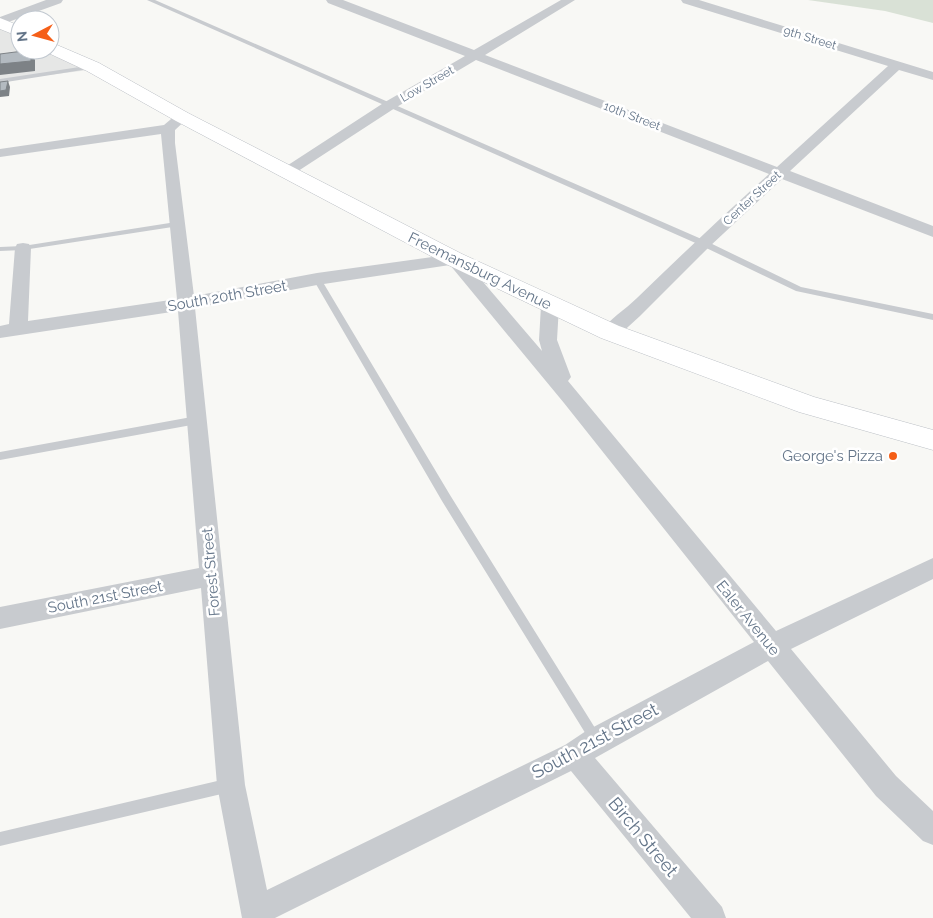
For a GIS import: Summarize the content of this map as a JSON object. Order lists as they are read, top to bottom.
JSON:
{
  "streets": {
    "main road": ["Freemansburg Avenue"],
    "street": [
      "9th Street",
      "Low Street",
      "10th Street",
      "Center Street",
      "South 20th Street",
      "Forest Street",
      "South 21st Street",
      "Ealer Avenue",
      "Birch Street"
    ]
  },
  "crossings": [
    ["9th Street", "Center Street"],
    ["Low Street", "10th Street"],
    ["Low Street", "Freemansburg Avenue"],
    ["10th Street", "Center Street"],
    ["Center Street", "Freemansburg Avenue"],
    ["Freemansburg Avenue", "South 20th Street"],
    ["Freemansburg Avenue", "Forest Street"],
    ["Freemansburg Avenue", "Ealer Avenue"],
    ["South 20th Street", "Forest Street"],
    ["South 20th Street", "Ealer Avenue"],
    ["Forest Street", "South 21st Street"],
    ["South 21st Street", "Ealer Avenue"],
    ["South 21st Street", "Birch Street"]
  ],
  "places": ["George's Pizza"],
  "north": "left"
}
